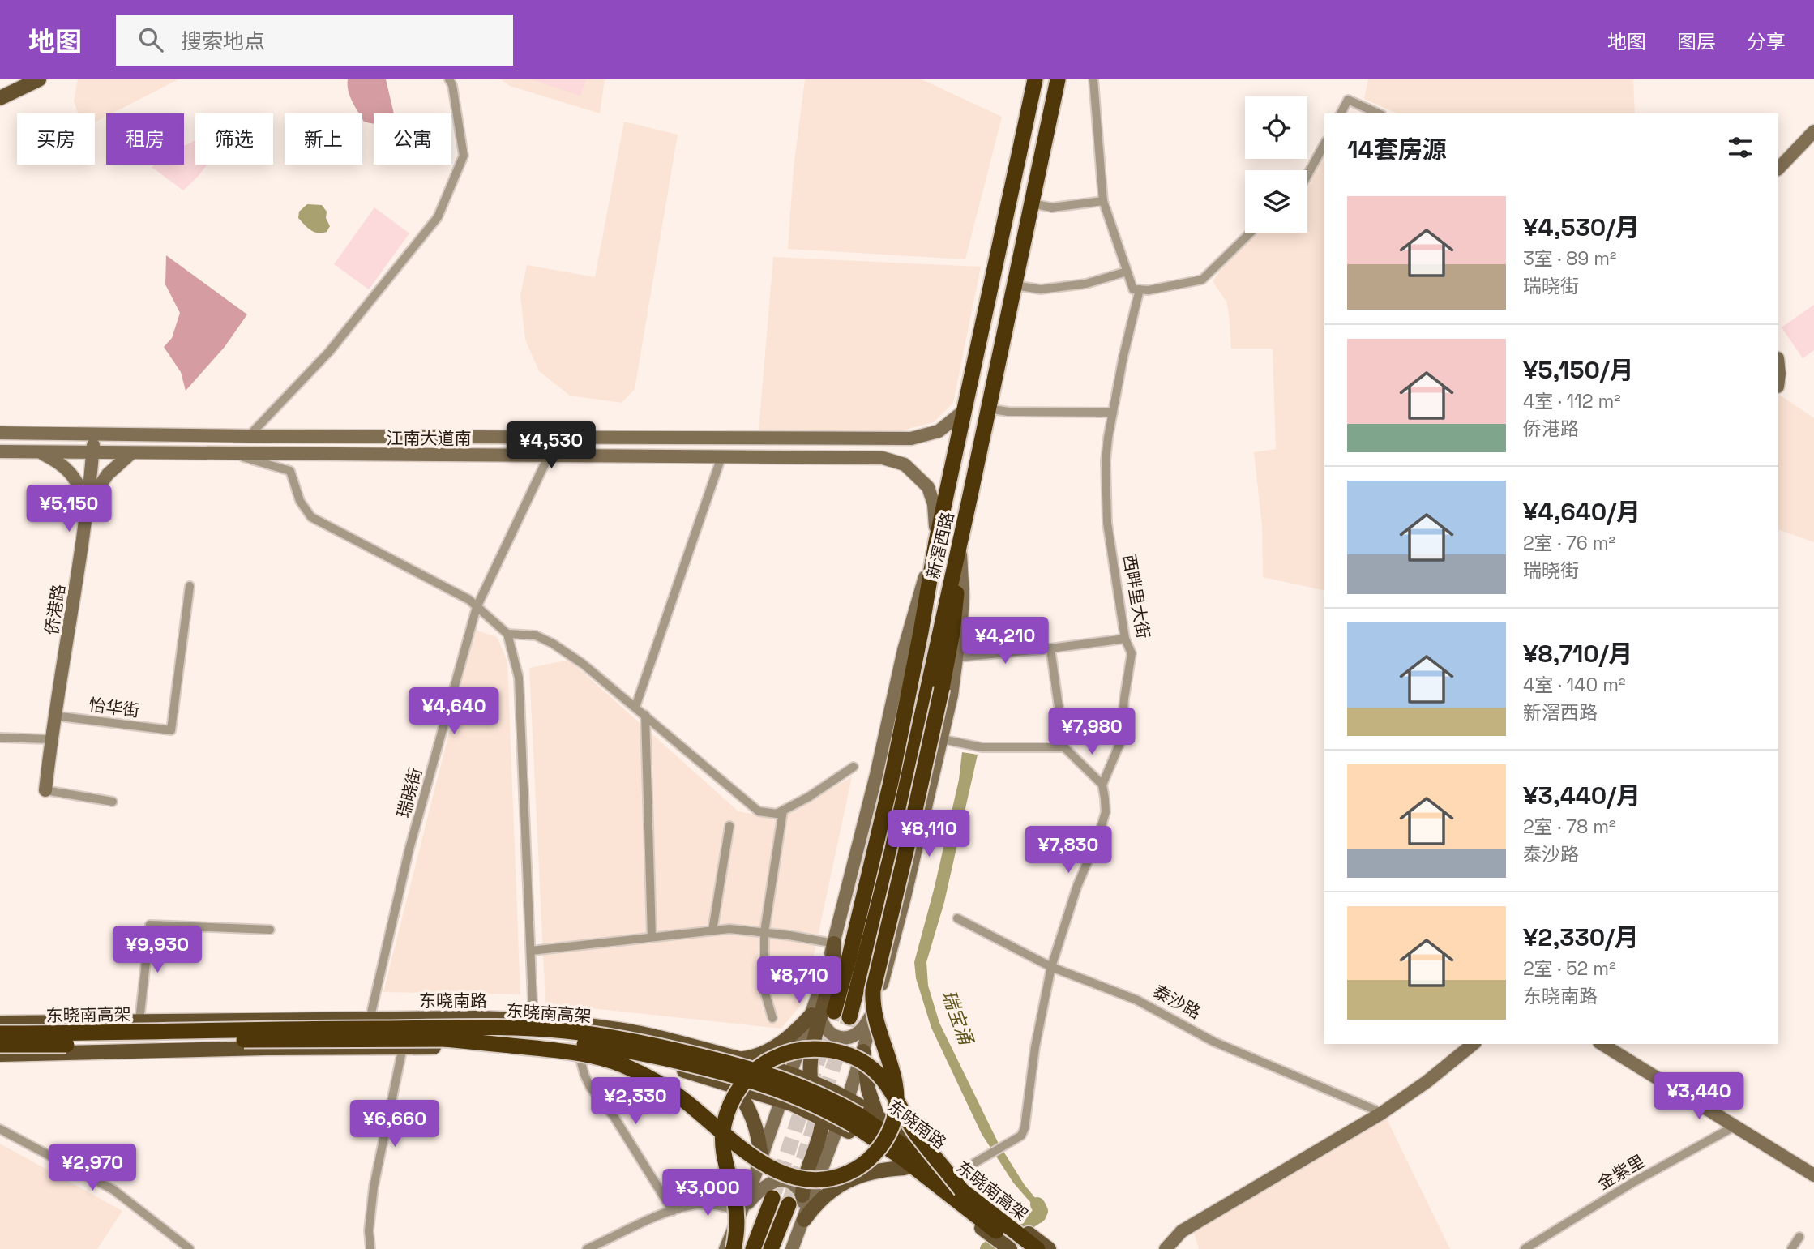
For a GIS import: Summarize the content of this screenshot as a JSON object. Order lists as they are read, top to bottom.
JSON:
{
  "streets": {
    "highway": ["新滘西路", "东晓南高架"],
    "main road": ["江南大道南", "侨港路", "东晓南路"],
    "street": [
      "西畔里大街",
      "怡华街",
      "瑞晓街",
      "泰沙路",
      "金紫里"
    ]
  },
  "crossings": [
    ["江南大道南", "新滘西路"],
    ["江南大道南", "侨港路"],
    ["江南大道南", "瑞晓街"],
    ["西畔里大街", "泰沙路"],
    ["西畔里大街", "东晓南高架"],
    ["侨港路", "怡华街"],
    ["瑞晓街", "东晓南路"],
    ["东晓南路", "东晓南高架"]
  ],
  "water": ["瑞宝涌"],
  "page": {
    "header": "地图",
    "search": "搜索地点",
    "nav": ["地图", "图层", "分享"],
    "chip": [
      "买房",
      "租房",
      "筛选",
      "新上",
      "公寓"
    ],
    "heading": "14套房源",
    "list": [
      {
        "name": "¥4,530/月",
        "note": "3室 · 89 m² · 瑞晓街"
      },
      {
        "name": "¥5,150/月",
        "note": "4室 · 112 m² · 侨港路"
      },
      {
        "name": "¥4,640/月",
        "note": "2室 · 76 m² · 瑞晓街"
      },
      {
        "name": "¥8,710/月",
        "note": "4室 · 140 m² · 新滘西路"
      },
      {
        "name": "¥3,440/月",
        "note": "2室 · 78 m² · 泰沙路"
      },
      {
        "name": "¥2,330/月",
        "note": "2室 · 52 m² · 东晓南路"
      }
    ],
    "price": [
      "¥4,530",
      "¥5,150",
      "¥4,210",
      "¥4,640",
      "¥7,980",
      "¥8,110",
      "¥7,830",
      "¥9,930",
      "¥8,710",
      "¥3,440",
      "¥2,330",
      "¥6,660",
      "¥2,970",
      "¥3,000"
    ]
  }
}
